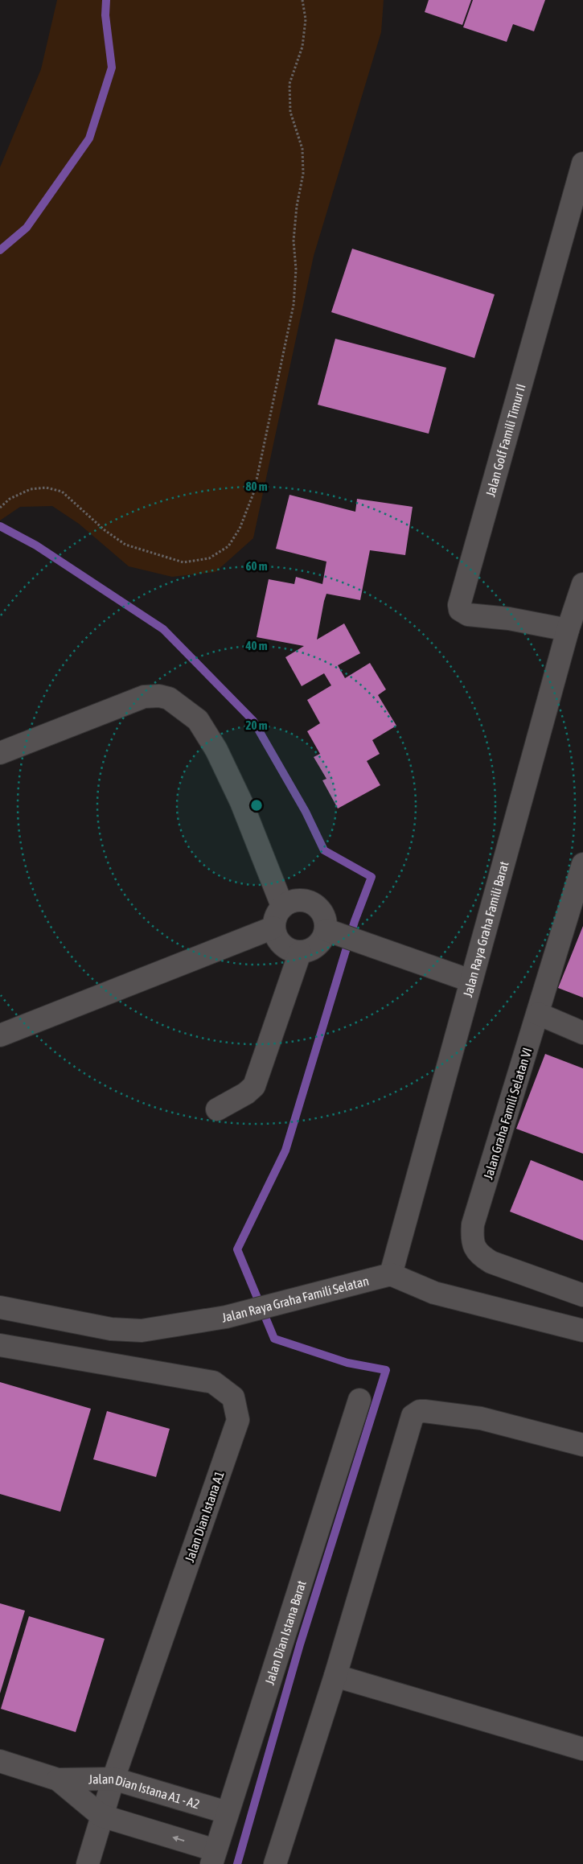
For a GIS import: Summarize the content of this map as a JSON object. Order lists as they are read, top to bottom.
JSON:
{
  "streets": {
    "street": [
      "Jalan Golf Famili Timur II",
      "Jalan Raya Graha Famili Barat",
      "Jalan Graha Famili Selatan VI",
      "Jalan Raya Graha Famili Selatan",
      "Jalan Dian Istana A1",
      "Jalan Dian Istana Barat",
      "Jalan Dian Istana A1 - A2"
    ]
  },
  "crossings": [
    ["Jalan Golf Famili Timur II", "Jalan Raya Graha Famili Barat"],
    ["Jalan Raya Graha Famili Barat", "Jalan Raya Graha Famili Selatan"],
    ["Jalan Dian Istana A1", "Jalan Dian Istana A1 - A2"],
    ["Jalan Dian Istana Barat", "Jalan Dian Istana A1 - A2"]
  ],
  "rings": [
    "80 m",
    "60 m",
    "40 m",
    "20 m"
  ]
}
